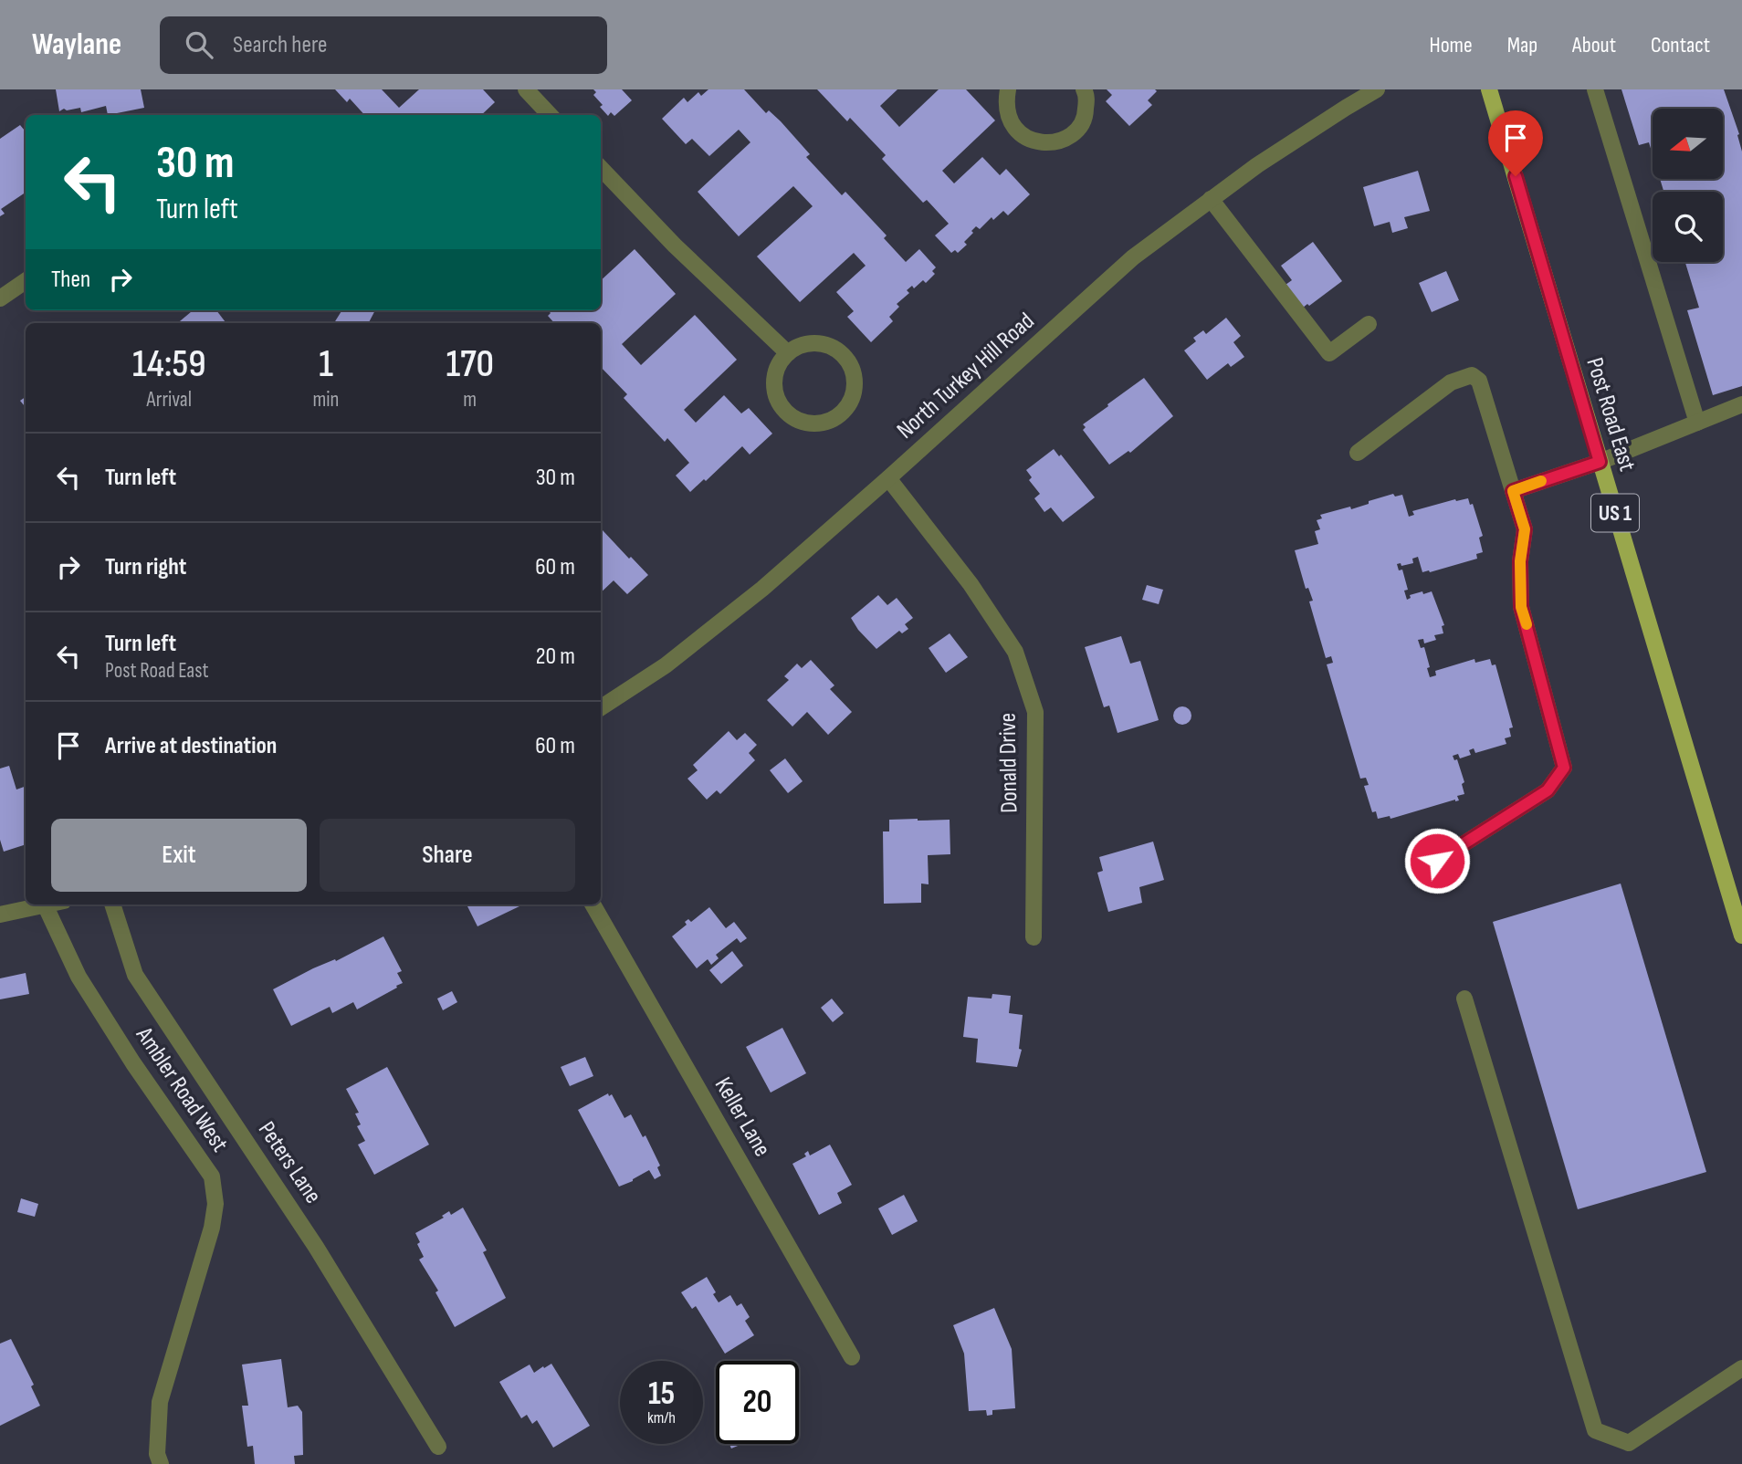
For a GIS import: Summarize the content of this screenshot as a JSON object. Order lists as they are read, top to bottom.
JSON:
{
  "streets": {
    "main road": ["Post Road East", "US 1"],
    "street": [
      "North Turkey Hill Road",
      "Donald Drive",
      "Ambler Road West",
      "Keller Lane",
      "Peters Lane"
    ]
  },
  "crossings": [
    ["North Turkey Hill Road", "Donald Drive"]
  ],
  "north": "left",
  "page": {
    "header": "Waylane",
    "search": "Search here",
    "nav": [
      "Home",
      "Map",
      "About",
      "Contact"
    ],
    "turn": ["30 m", "Turn left"],
    "then": "Then",
    "eta": [
      "14:59",
      "Arrival",
      "1",
      "min",
      "170",
      "m"
    ],
    "list": [
      {
        "name": "Turn left",
        "value": "30 m"
      },
      {
        "name": "Turn right",
        "value": "60 m"
      },
      {
        "name": "Turn left",
        "note": "Post Road East",
        "value": "20 m"
      },
      {
        "name": "Arrive at destination",
        "value": "60 m"
      }
    ],
    "buttons": ["Exit", "Share"],
    "speed": "15 km/h",
    "limit": "20"
  }
}
